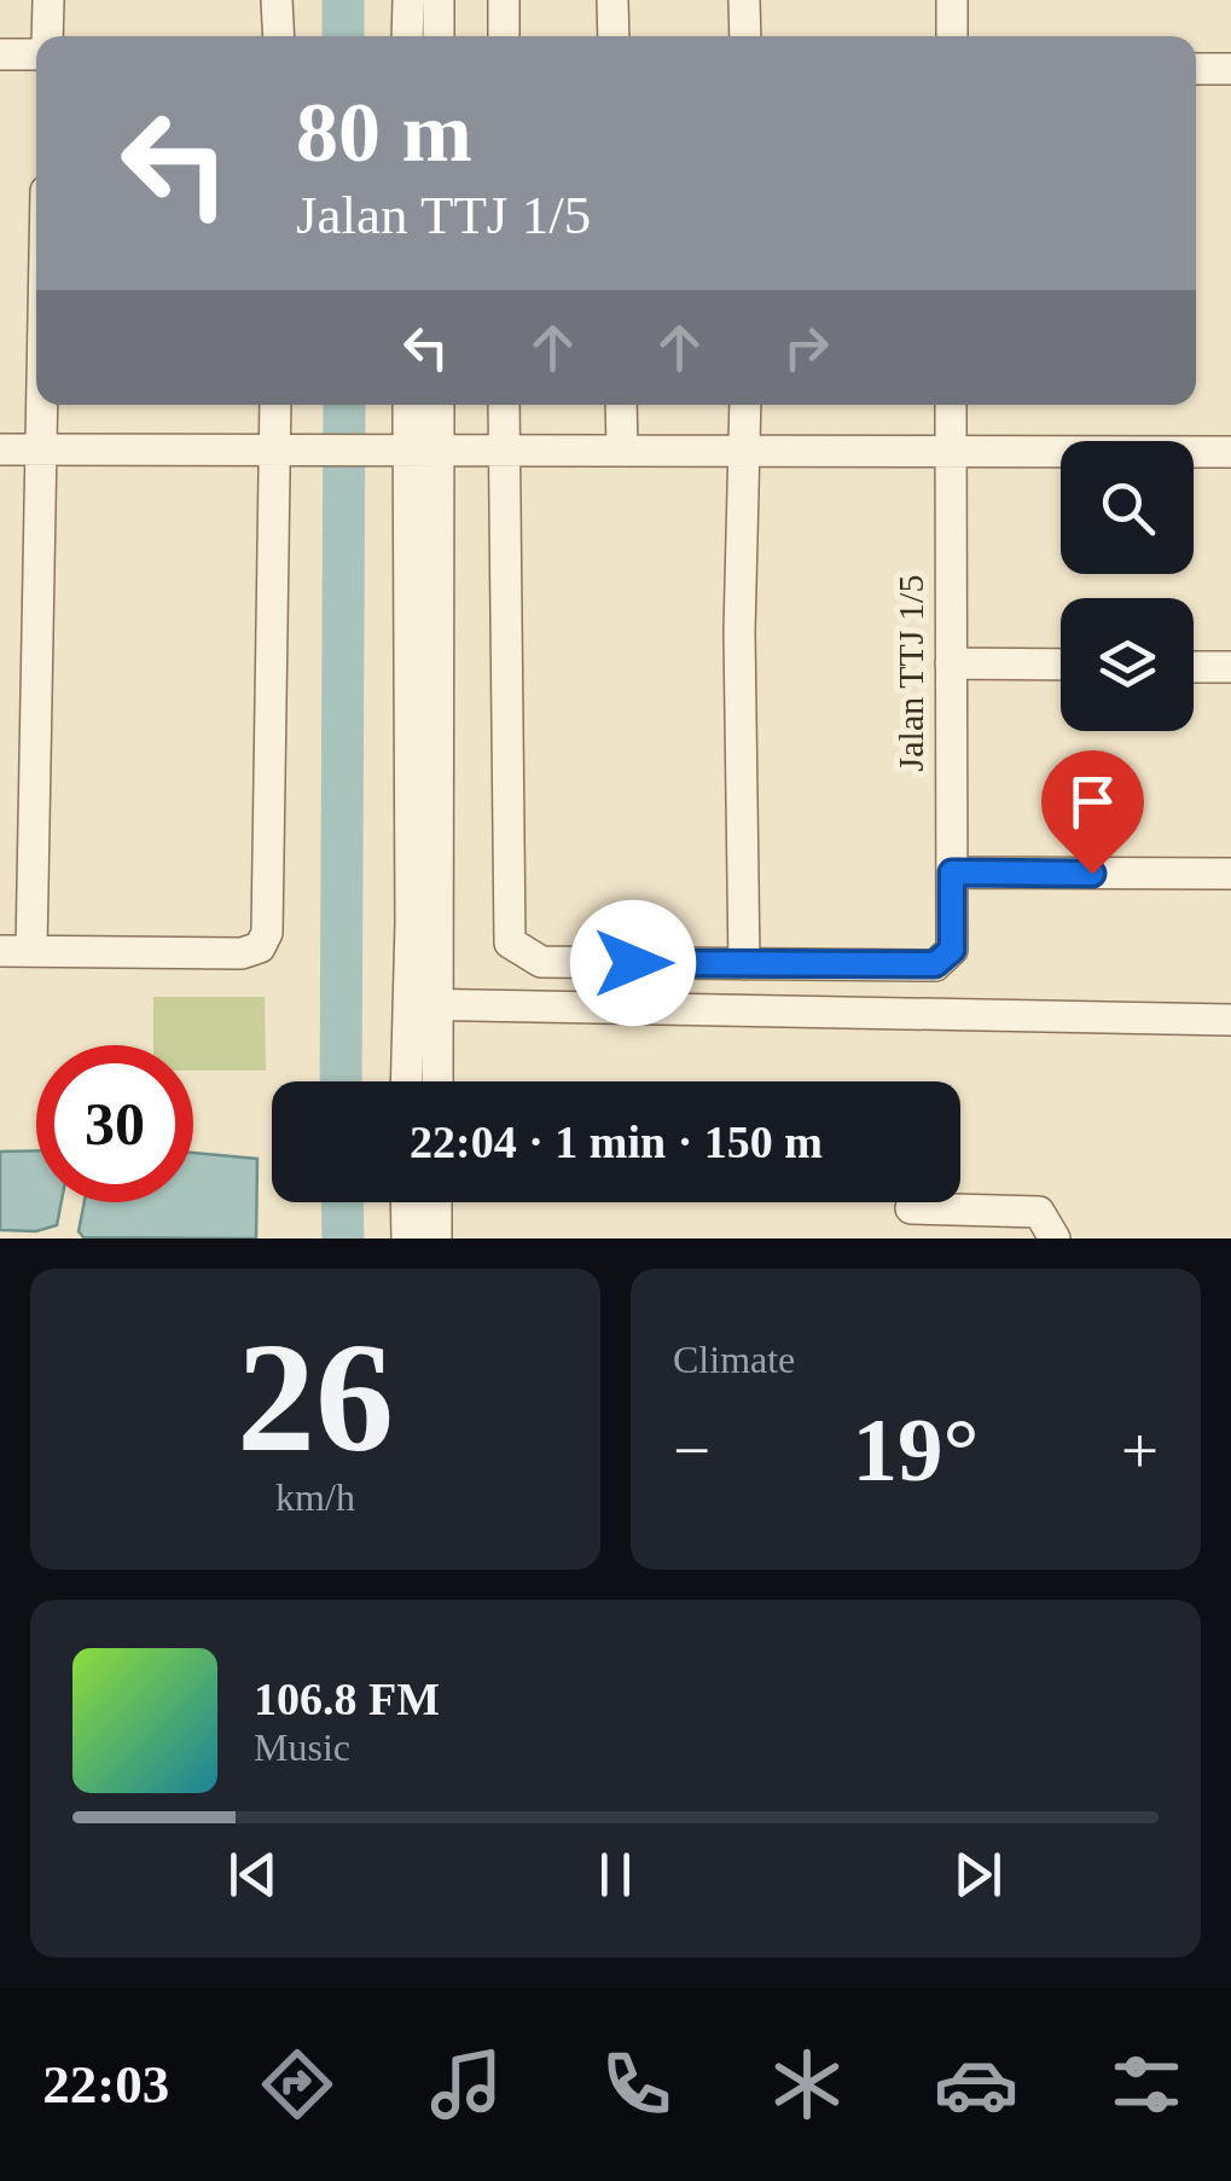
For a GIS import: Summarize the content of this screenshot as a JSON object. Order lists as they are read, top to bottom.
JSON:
{
  "streets": {
    "street": ["Jalan TTJ 1/5"]
  },
  "page": {
    "turn": ["80 m", "Jalan TTJ 1/5"],
    "limit": "30",
    "trip": "22:04 · 1 min · 150 m",
    "tile": [
      ["26", "km/h"],
      "Climate"
    ],
    "heat": ["−", "19°", "+"],
    "song": ["106.8 FM", "Music"],
    "tabs": "22:03"
  }
}
